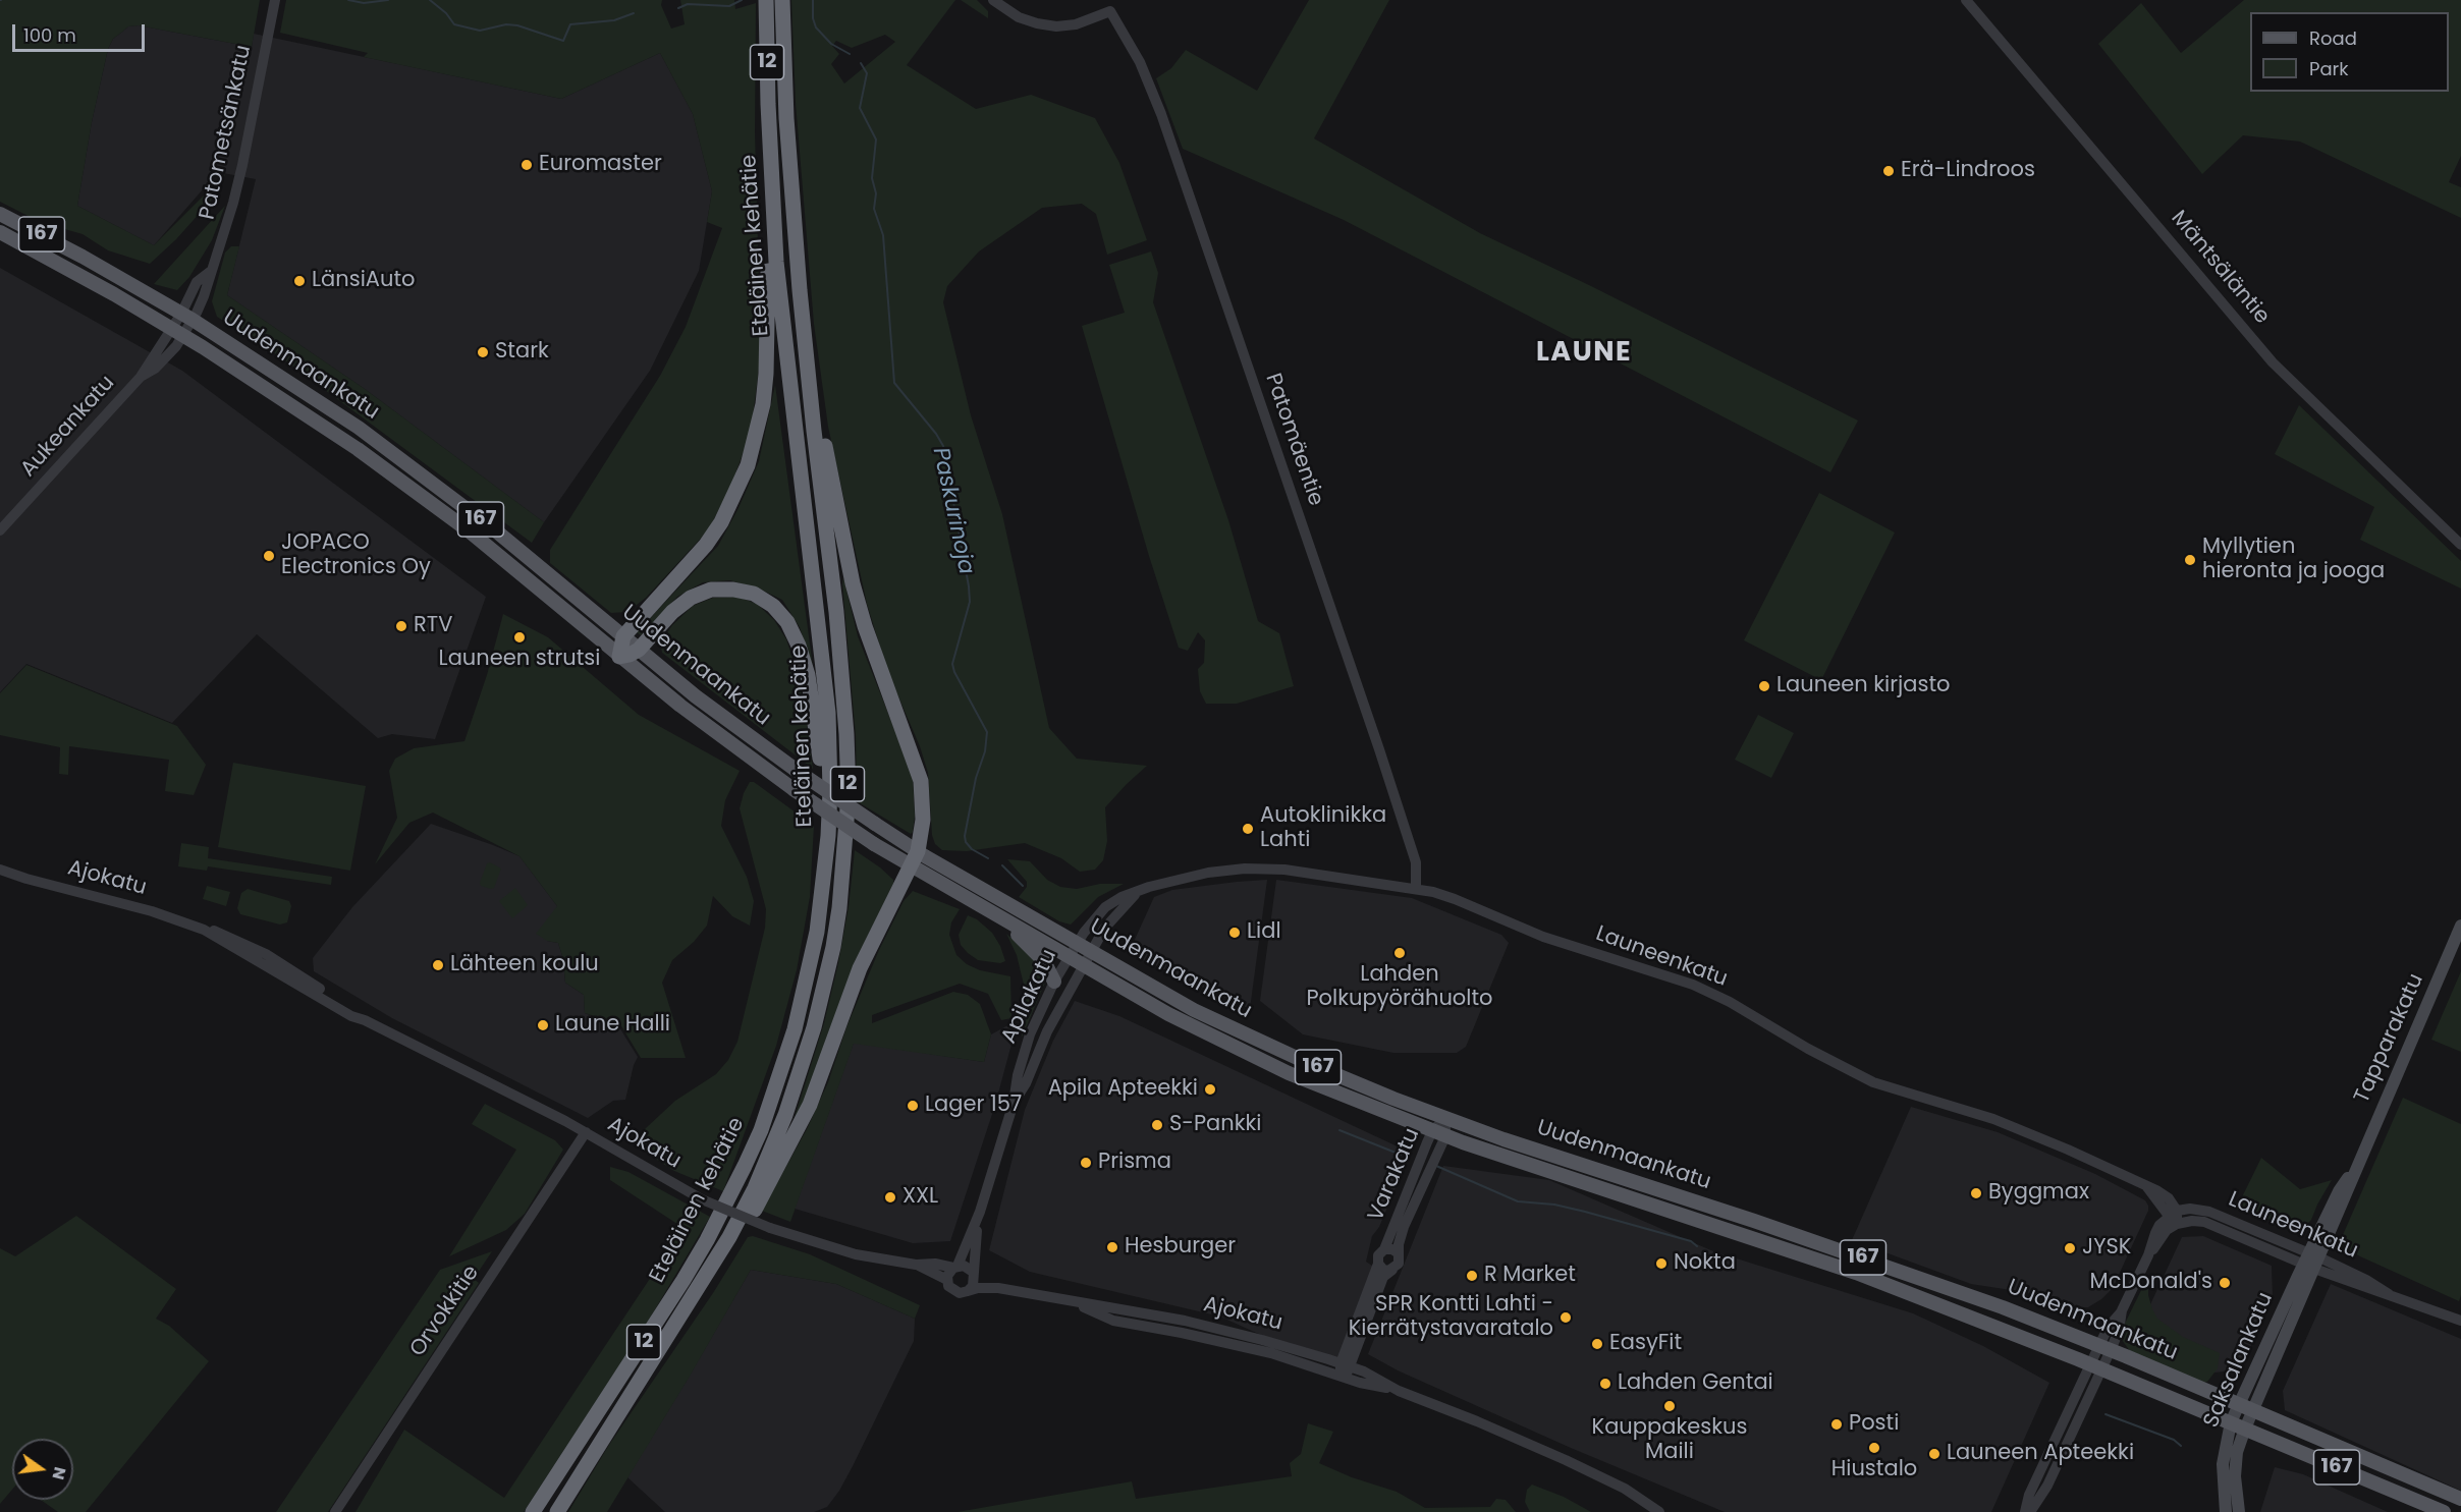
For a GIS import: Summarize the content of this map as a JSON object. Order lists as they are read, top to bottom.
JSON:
{
  "streets": {
    "highway": ["12", "Eteläinen kehätie"],
    "main road": [
      "167",
      "Uudenmaankatu",
      "Tapparakatu",
      "Saksalankatu"
    ],
    "street": [
      "Patometsänkatu",
      "Mäntsäläntie",
      "Aukeankatu",
      "Patomäentie",
      "Ajokatu",
      "Launeenkatu",
      "Apilakatu",
      "Varakatu",
      "Orvokkitie"
    ]
  },
  "crossings": [
    ["Patometsänkatu", "Uudenmaankatu"],
    ["Patometsänkatu", "Aukeankatu"],
    ["Uudenmaankatu", "Aukeankatu"],
    ["Uudenmaankatu", "Launeenkatu"],
    ["Uudenmaankatu", "Apilakatu"],
    ["Uudenmaankatu", "Varakatu"],
    ["Uudenmaankatu", "Saksalankatu"],
    ["Patomäentie", "Launeenkatu"],
    ["Ajokatu", "Apilakatu"],
    ["Ajokatu", "Orvokkitie"],
    ["Launeenkatu", "Apilakatu"],
    ["Launeenkatu", "Tapparakatu"],
    ["Launeenkatu", "Saksalankatu"],
    ["Tapparakatu", "Saksalankatu"]
  ],
  "districts": ["LAUNE"],
  "water": ["Paskurinoja"],
  "places": [
    "Euromaster",
    "Erä-Lindroos",
    "LänsiAuto",
    "Stark",
    "JOPACO Electronics Oy",
    "Myllytien hieronta ja jooga",
    "RTV",
    "Launeen strutsi",
    "Launeen kirjasto",
    "Autoklinikka Lahti",
    "Lidl",
    "Lahden Polkupyörähuolto",
    "Lähteen koulu",
    "Laune Halli",
    "Apila Apteekki",
    "Lager 157",
    "S-Pankki",
    "Prisma",
    "Byggmax",
    "XXL",
    "Hesburger",
    "JYSK",
    "Nokta",
    "R Market",
    "McDonald's",
    "SPR Kontti Lahti - Kierrätystavaratalo",
    "EasyFit",
    "Lahden Gentai",
    "Kauppakeskus Maili",
    "Posti",
    "Hiustalo",
    "Launeen Apteekki"
  ],
  "legend": ["Road", "Park"],
  "scale_bar": "100 m",
  "north": "right"
}
